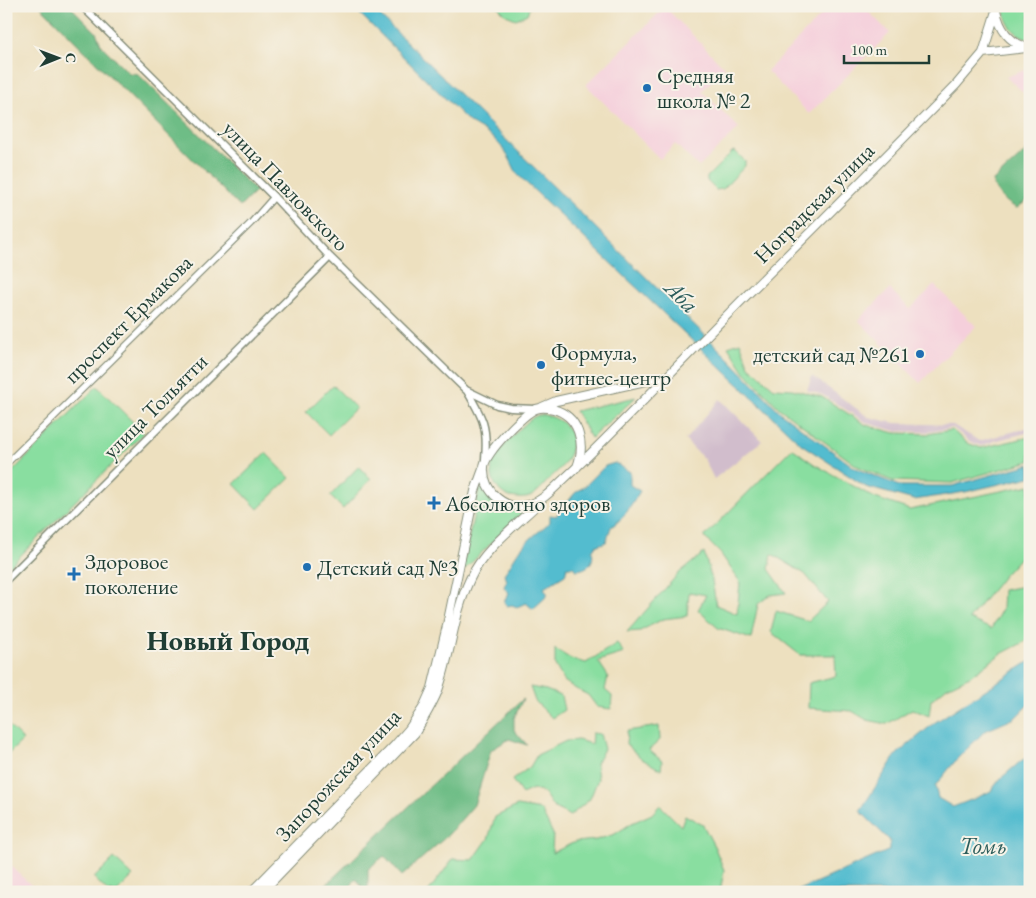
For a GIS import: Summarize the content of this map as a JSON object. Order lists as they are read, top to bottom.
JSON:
{
  "streets": {
    "main road": [
      "улица Павловского",
      "Ноградская улица",
      "улица Тольятти",
      "Запорожская улица"
    ],
    "street": ["проспект Ермакова"]
  },
  "crossings": [
    ["улица Павловского", "Ноградская улица"],
    ["улица Павловского", "проспект Ермакова"],
    ["улица Павловского", "улица Тольятти"],
    ["улица Павловского", "Запорожская улица"],
    ["Ноградская улица", "Запорожская улица"]
  ],
  "districts": ["Новый Город"],
  "water": ["Аба", "Томь"],
  "places": {
    "other": [
      "Средняя школа № 2",
      "детский сад №261",
      "Формула, фитнес-центр",
      "Детский сад №3"
    ],
    "health": ["Абсолютно здоров", "Здоровое поколение"]
  },
  "scale_bar": "100 m",
  "north": "right"
}
